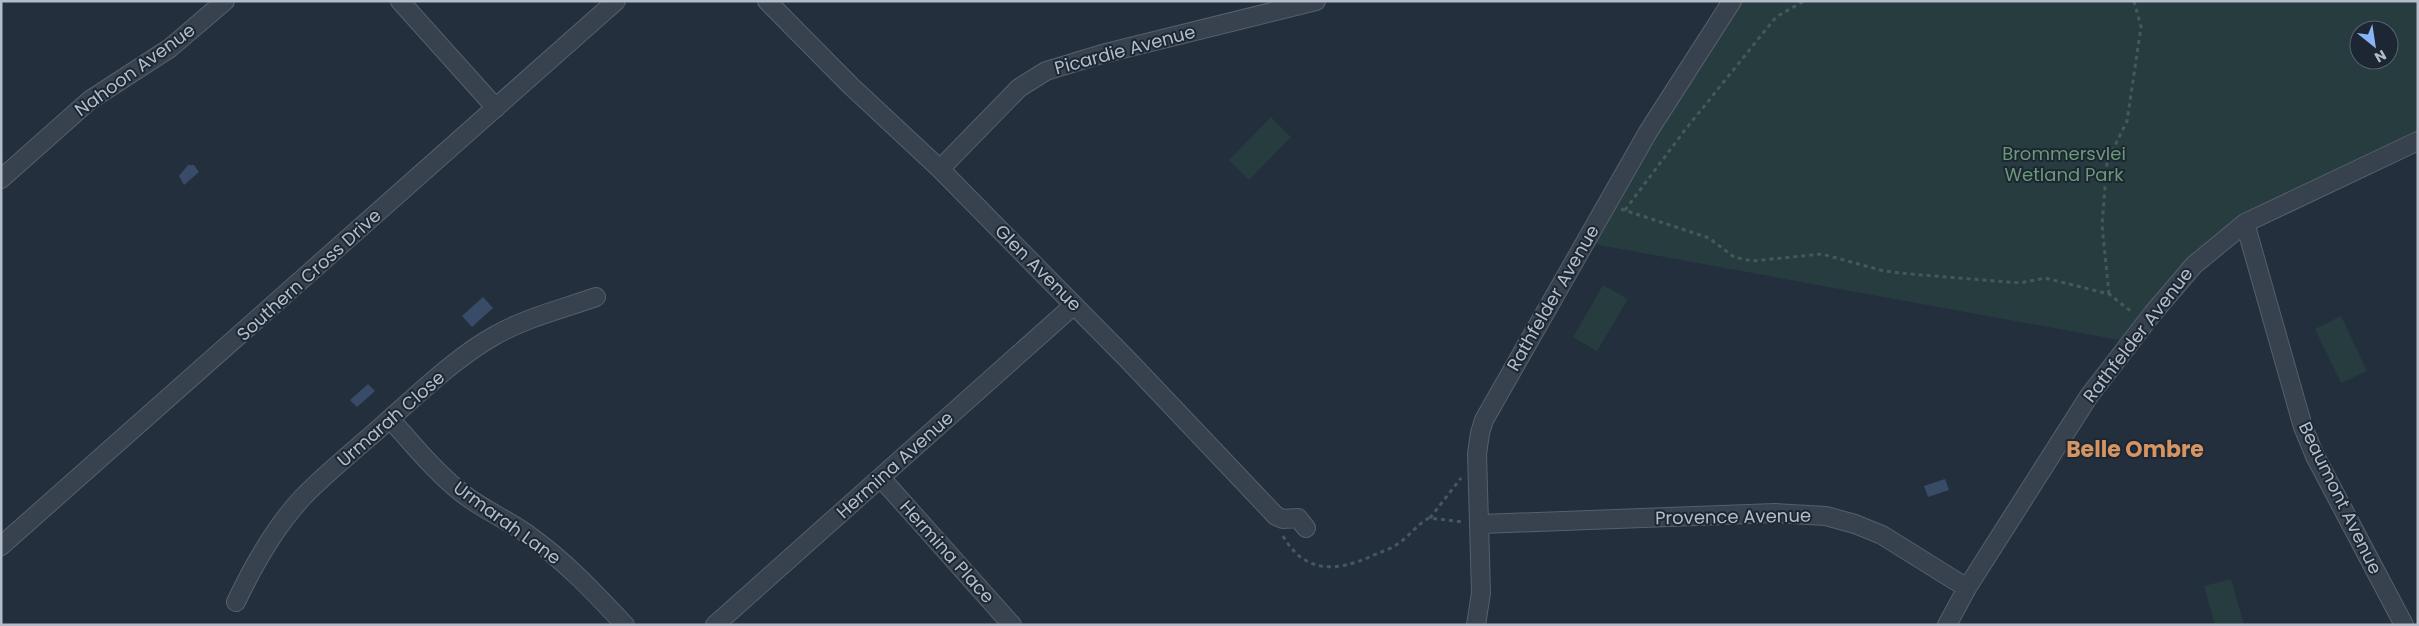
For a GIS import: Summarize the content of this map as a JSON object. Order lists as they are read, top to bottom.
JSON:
{
  "streets": {
    "street": [
      "Picardie Avenue",
      "Nahoon Avenue",
      "Glen Avenue",
      "Southern Cross Drive",
      "Rathfelder Avenue",
      "Urmarah Close",
      "Hermina Avenue",
      "Beaumont Avenue",
      "Provence Avenue",
      "Urmarah Lane",
      "Hermina Place"
    ]
  },
  "crossings": [
    ["Picardie Avenue", "Glen Avenue"],
    ["Glen Avenue", "Hermina Avenue"],
    ["Rathfelder Avenue", "Beaumont Avenue"],
    ["Rathfelder Avenue", "Provence Avenue"],
    ["Urmarah Close", "Urmarah Lane"],
    ["Hermina Avenue", "Hermina Place"]
  ],
  "districts": ["Belle Ombre"],
  "parks": ["Brommersvlei Wetland Park"],
  "north": "bottom right"
}
